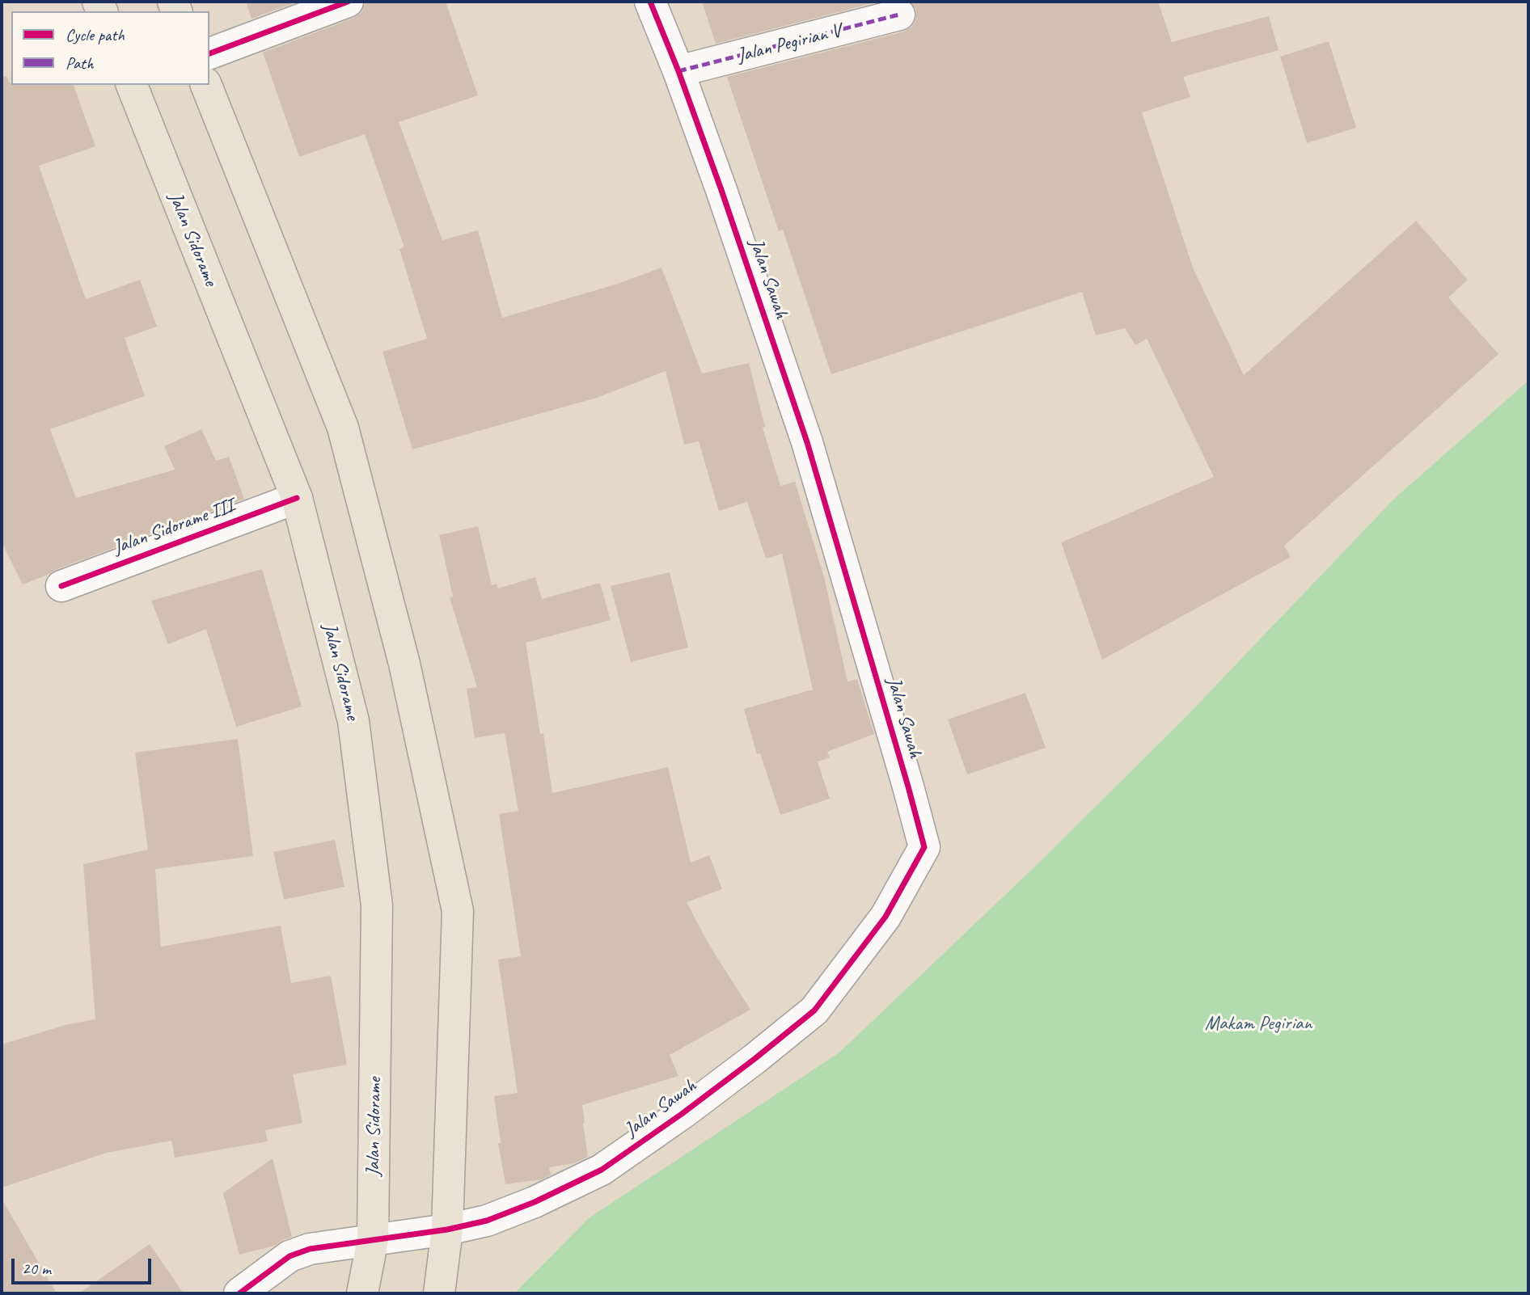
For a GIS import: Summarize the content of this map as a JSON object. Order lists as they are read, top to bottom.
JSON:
{
  "streets": {
    "highway": ["Jalan Sidorame"],
    "street": ["Jalan Pegirian V", "Jalan Sawah", "Jalan Sidorame III"]
  },
  "crossings": [
    ["Jalan Pegirian V", "Jalan Sawah"],
    ["Jalan Sidorame", "Jalan Sawah"],
    ["Jalan Sidorame", "Jalan Sidorame III"]
  ],
  "parks": ["Makam Pegirian"],
  "legend": ["Cycle path", "Path"],
  "scale_bar": "20 m"
}
